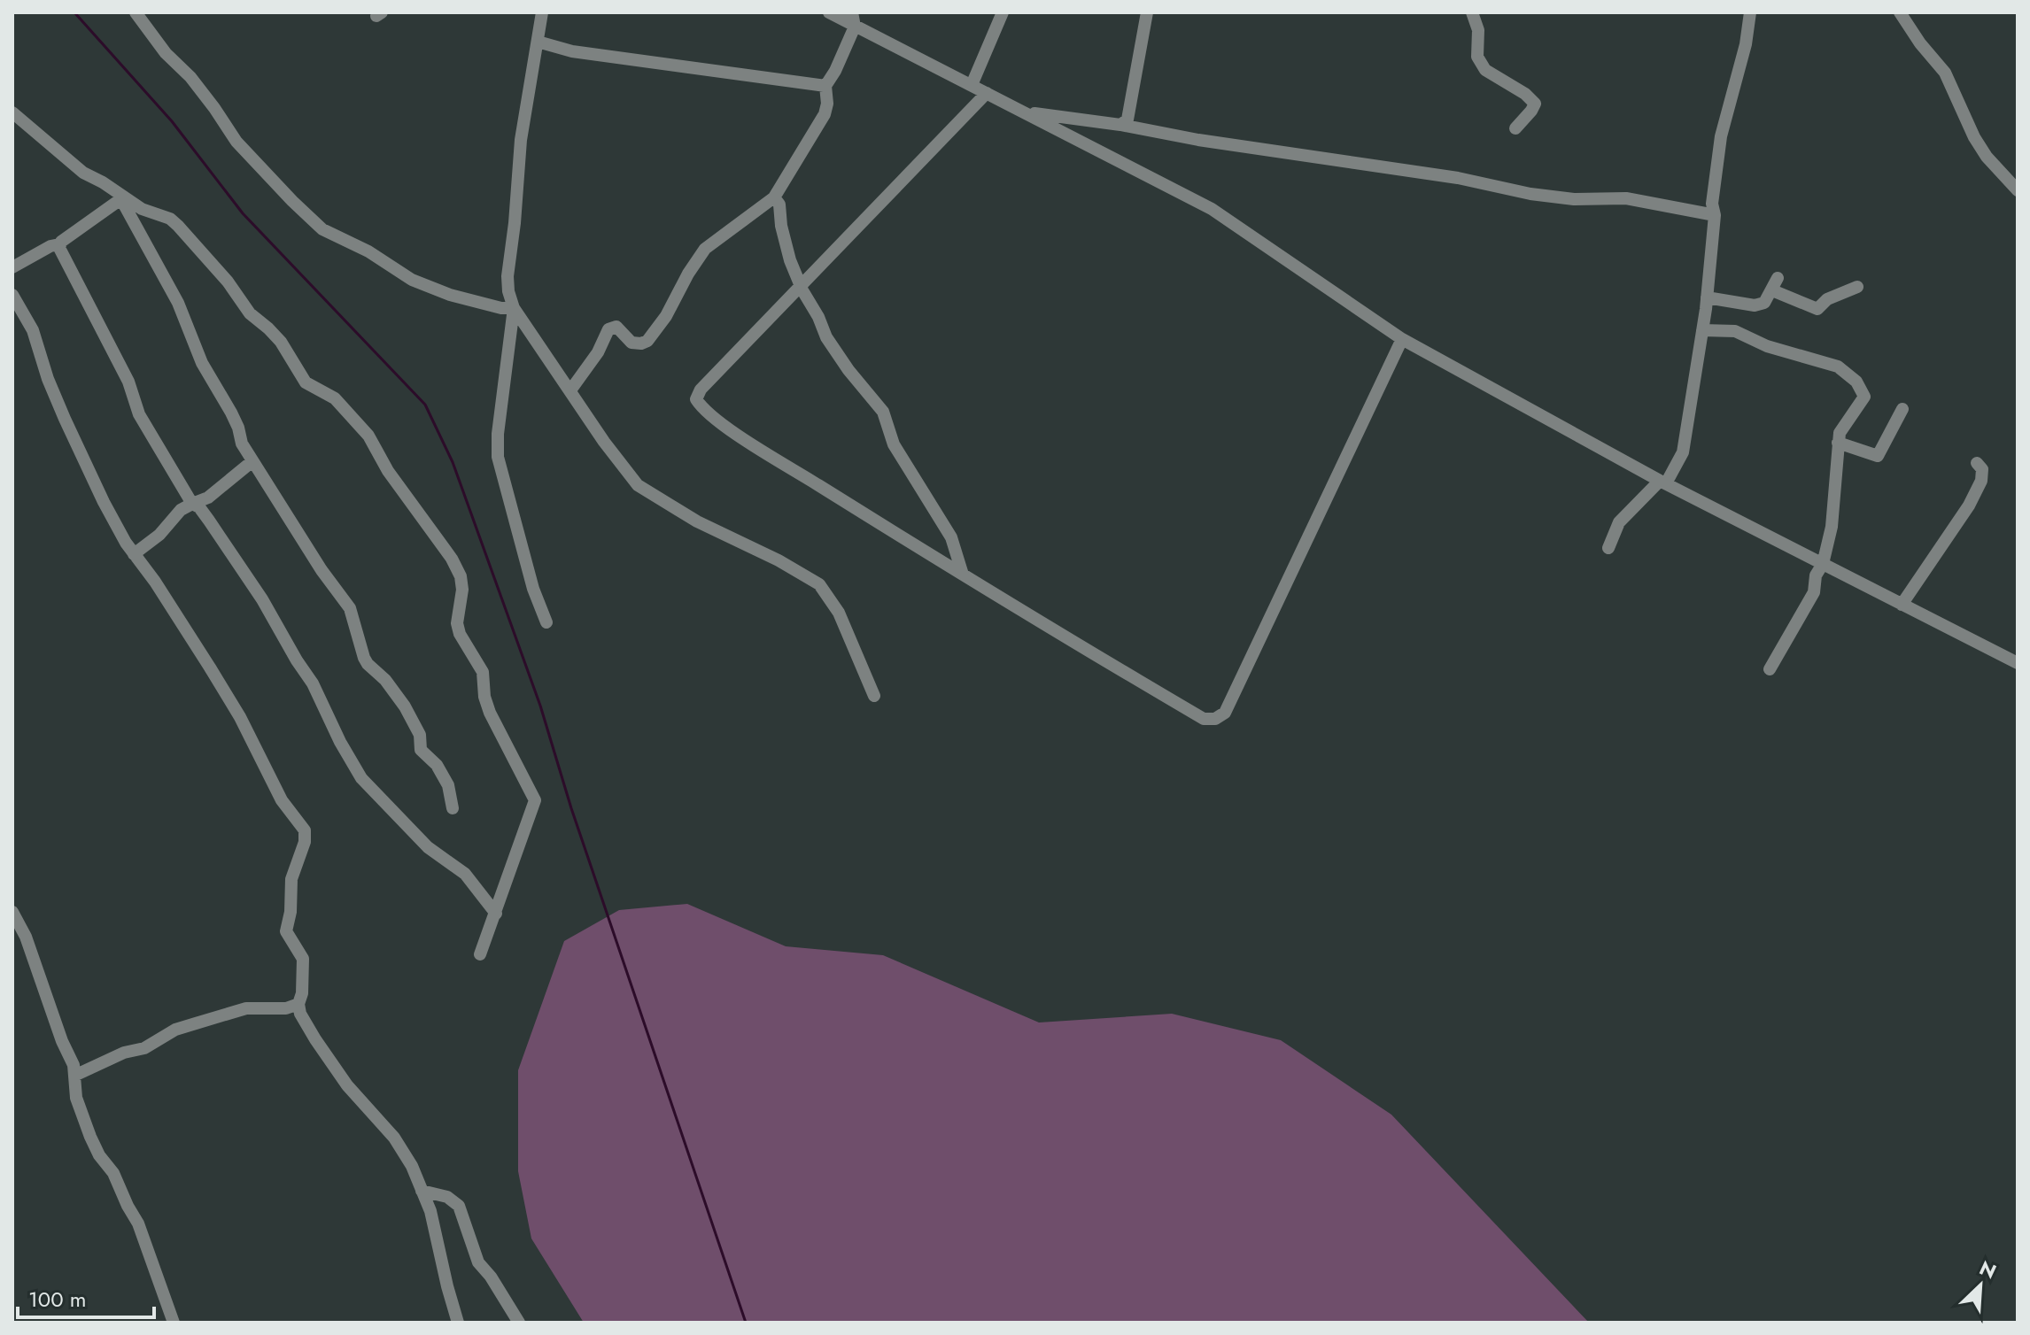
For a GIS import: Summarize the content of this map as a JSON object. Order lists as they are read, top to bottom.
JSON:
{
  "scale_bar": "100 m",
  "north": "top right"
}
